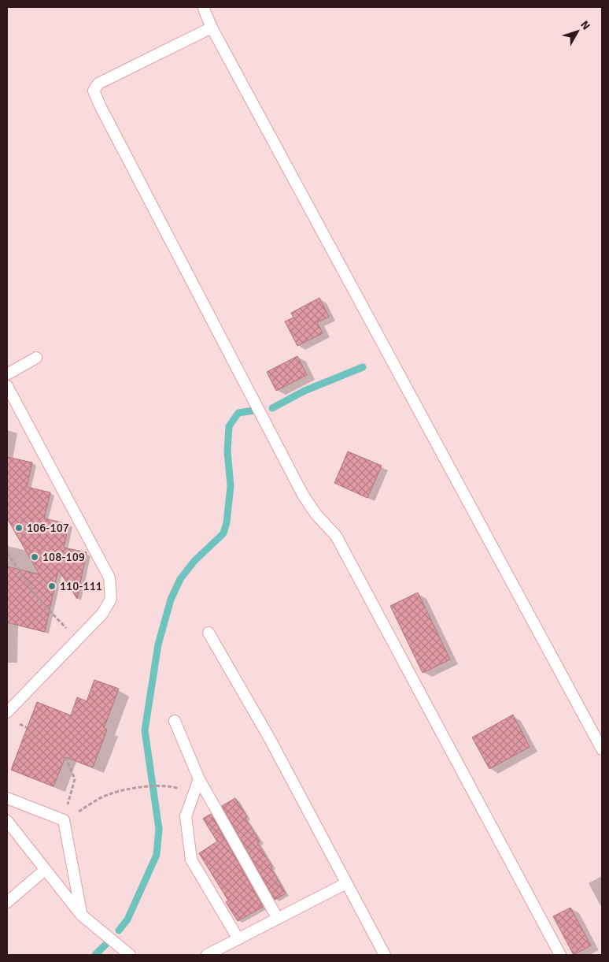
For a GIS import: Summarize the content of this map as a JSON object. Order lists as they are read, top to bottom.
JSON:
{
  "places": ["106-107", "108-109", "110-111"],
  "north": "top right"
}
